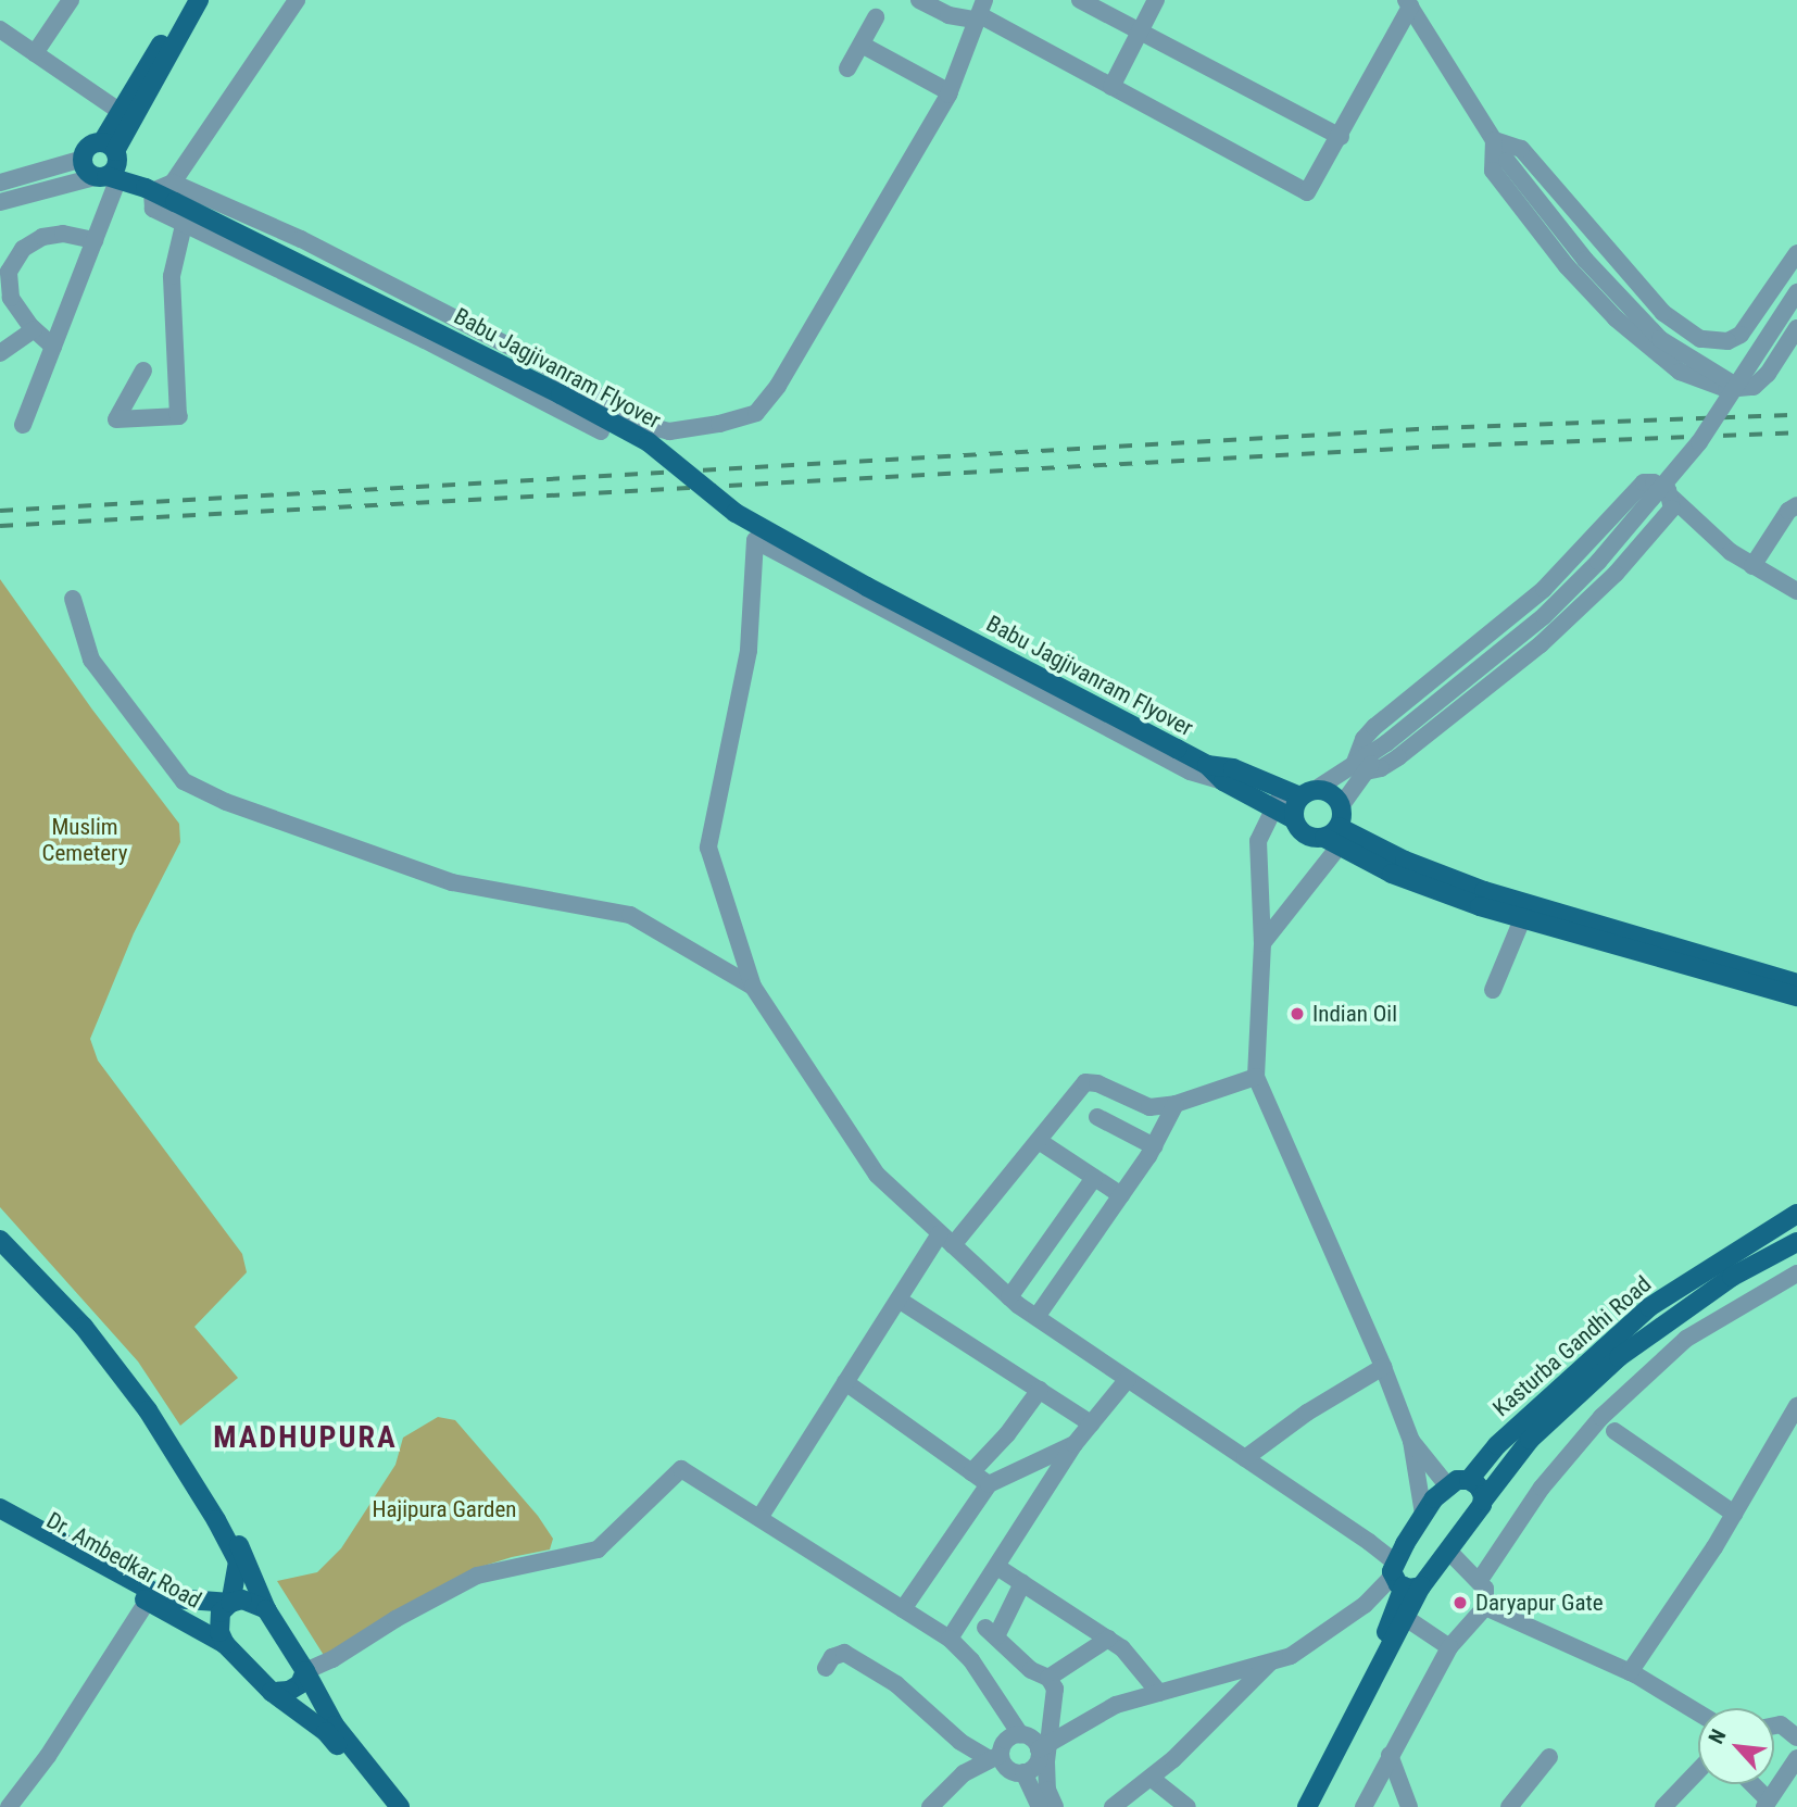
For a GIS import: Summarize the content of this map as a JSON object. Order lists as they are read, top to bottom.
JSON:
{
  "streets": {
    "main road": ["Babu Jagjivanram Flyover", "Kasturba Gandhi Road", "Dr. Ambedkar Road"]
  },
  "districts": ["MADHUPURA"],
  "parks": ["Muslim Cemetery", "Hajipura Garden"],
  "places": ["Indian Oil", "Daryapur Gate"],
  "north": "top left"
}
